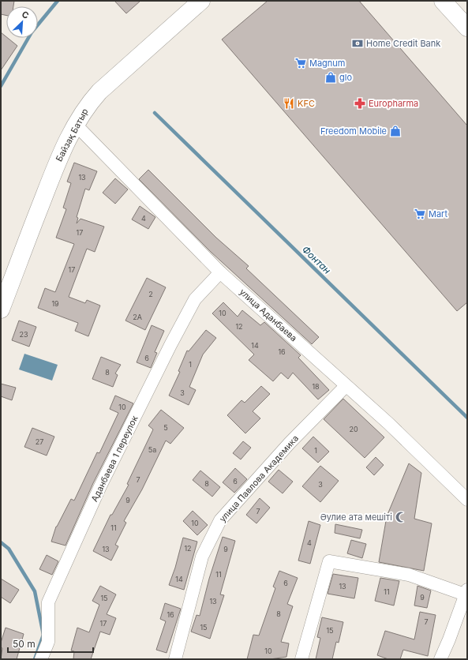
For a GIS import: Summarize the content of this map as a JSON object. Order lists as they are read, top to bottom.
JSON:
{
  "streets": {
    "street": [
      "Байзақ Батыр",
      "улица Аданбаева",
      "Аданбаева 1 переулок",
      "улица Павлова Академика"
    ]
  },
  "crossings": [
    ["Байзақ Батыр", "улица Аданбаева"],
    ["улица Аданбаева", "Аданбаева 1 переулок"],
    ["улица Аданбаева", "улица Павлова Академика"]
  ],
  "water": ["Фонтан"],
  "places": {
    "bank": ["Home Credit Bank"],
    "supermarket": ["Magnum", "Mart"],
    "shop": ["glo", "Freedom Mobile"],
    "restaurant": ["KFC"],
    "pharmacy": ["Europharma"],
    "mosque": ["Әулие ата мешіті"]
  },
  "house_numbers": [
    "13",
    "4",
    "17",
    "17",
    "2",
    "19",
    "10",
    "2А",
    "12",
    "23",
    "14",
    "16",
    "6",
    "1",
    "8",
    "18",
    "3",
    "10",
    "5",
    "20",
    "27",
    "5а",
    "1",
    "7",
    "6",
    "8",
    "3",
    "9",
    "7",
    "10",
    "11",
    "4",
    "12",
    "13",
    "9",
    "11",
    "14",
    "6",
    "13",
    "11",
    "9",
    "15",
    "13",
    "8",
    "16",
    "7",
    "17",
    "15",
    "15",
    "10"
  ],
  "scale_bar": "50 m",
  "north": "top right"
}
